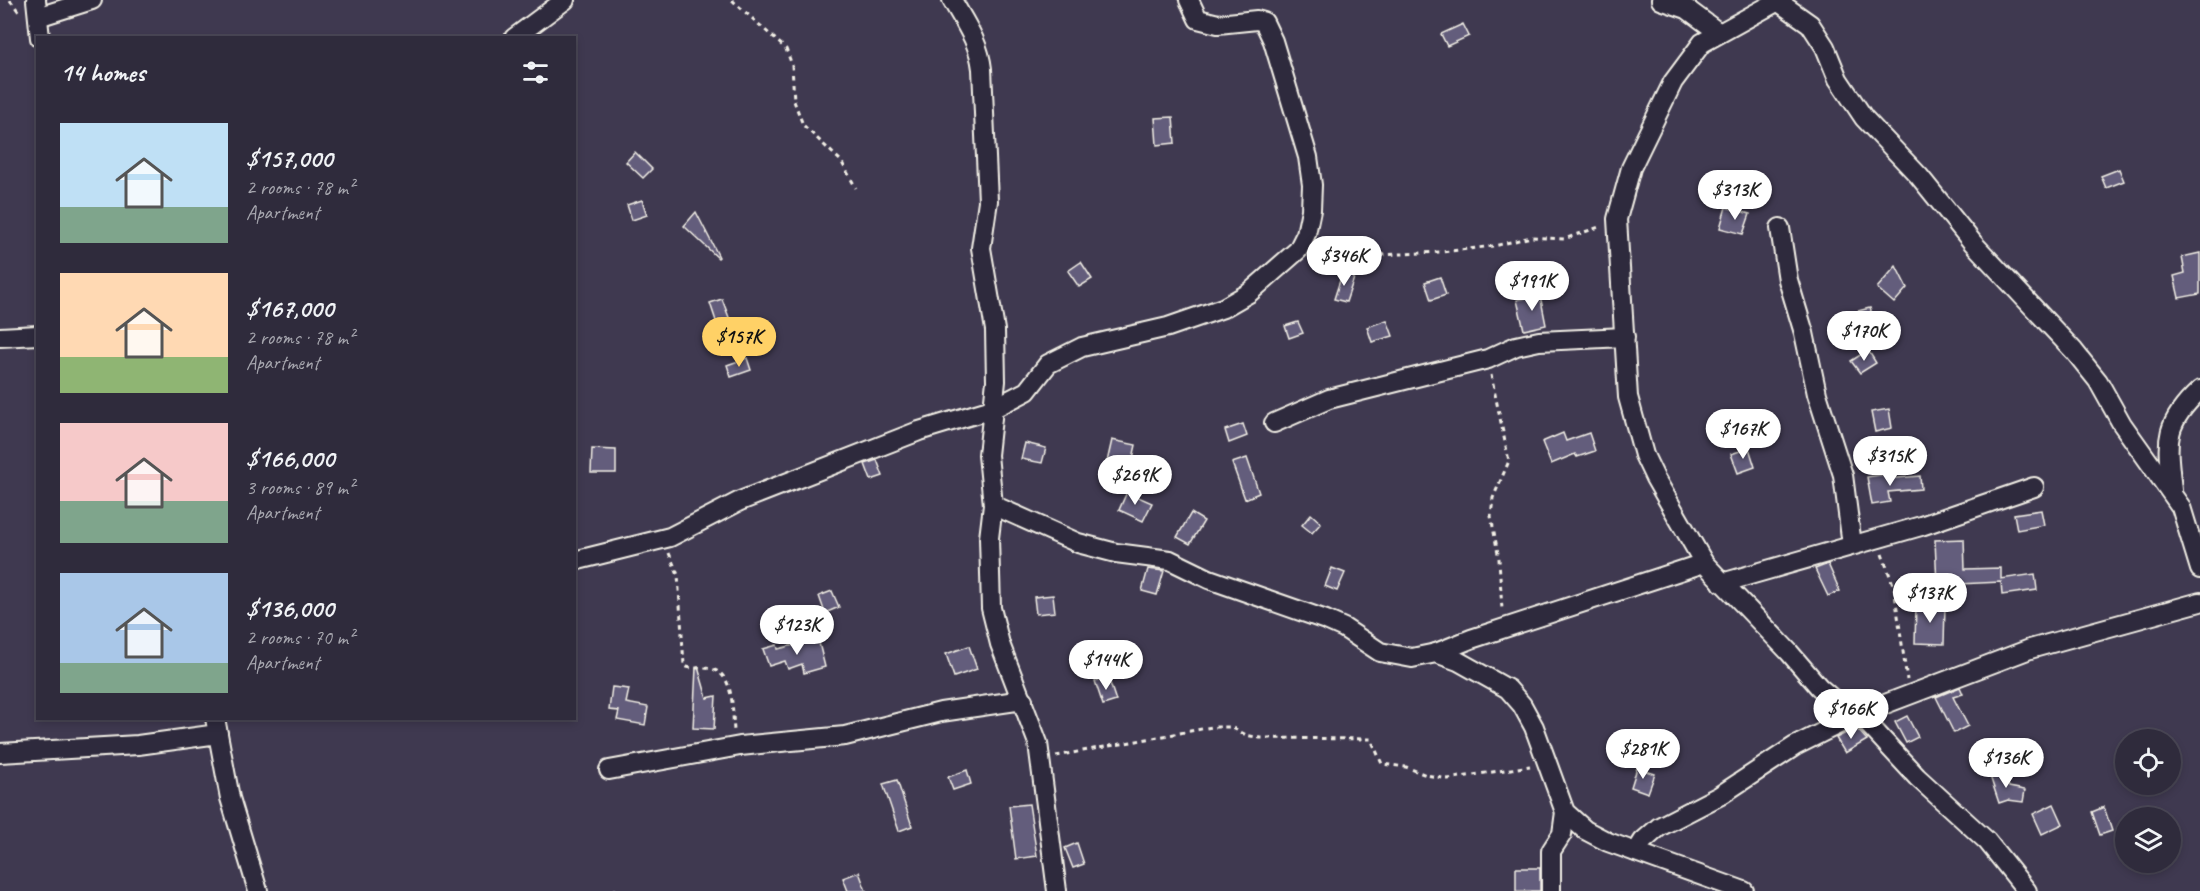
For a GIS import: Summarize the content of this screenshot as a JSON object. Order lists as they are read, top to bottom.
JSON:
{
  "page": {
    "heading": "14 homes",
    "list": [
      {
        "name": "$157,000",
        "note": "2 rooms · 78 m² · Apartment"
      },
      {
        "name": "$167,000",
        "note": "2 rooms · 78 m² · Apartment"
      },
      {
        "name": "$166,000",
        "note": "3 rooms · 89 m² · Apartment"
      },
      {
        "name": "$136,000",
        "note": "2 rooms · 70 m² · Apartment"
      }
    ],
    "price": [
      "$313K",
      "$346K",
      "$191K",
      "$170K",
      "$157K",
      "$167K",
      "$315K",
      "$269K",
      "$137K",
      "$123K",
      "$144K",
      "$166K",
      "$281K",
      "$136K"
    ]
  }
}
